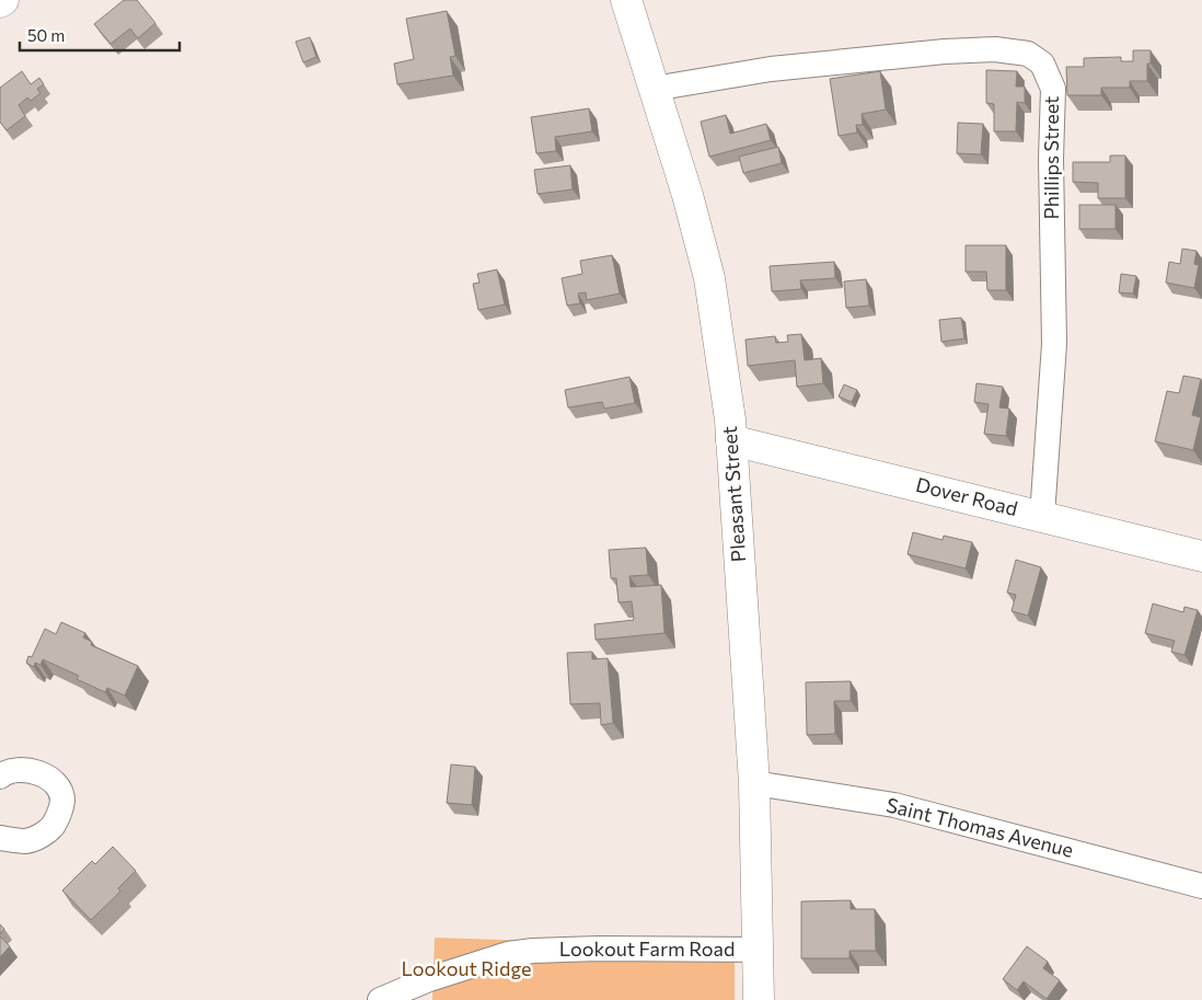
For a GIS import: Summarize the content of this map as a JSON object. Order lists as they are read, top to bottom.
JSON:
{
  "streets": {
    "main road": ["Pleasant Street", "Dover Road"],
    "street": ["Phillips Street", "Saint Thomas Avenue", "Lookout Farm Road"]
  },
  "crossings": [
    ["Phillips Street", "Pleasant Street"],
    ["Phillips Street", "Dover Road"],
    ["Pleasant Street", "Dover Road"],
    ["Pleasant Street", "Saint Thomas Avenue"],
    ["Pleasant Street", "Lookout Farm Road"]
  ],
  "parks": ["Lookout Ridge"],
  "scale_bar": "50 m"
}
